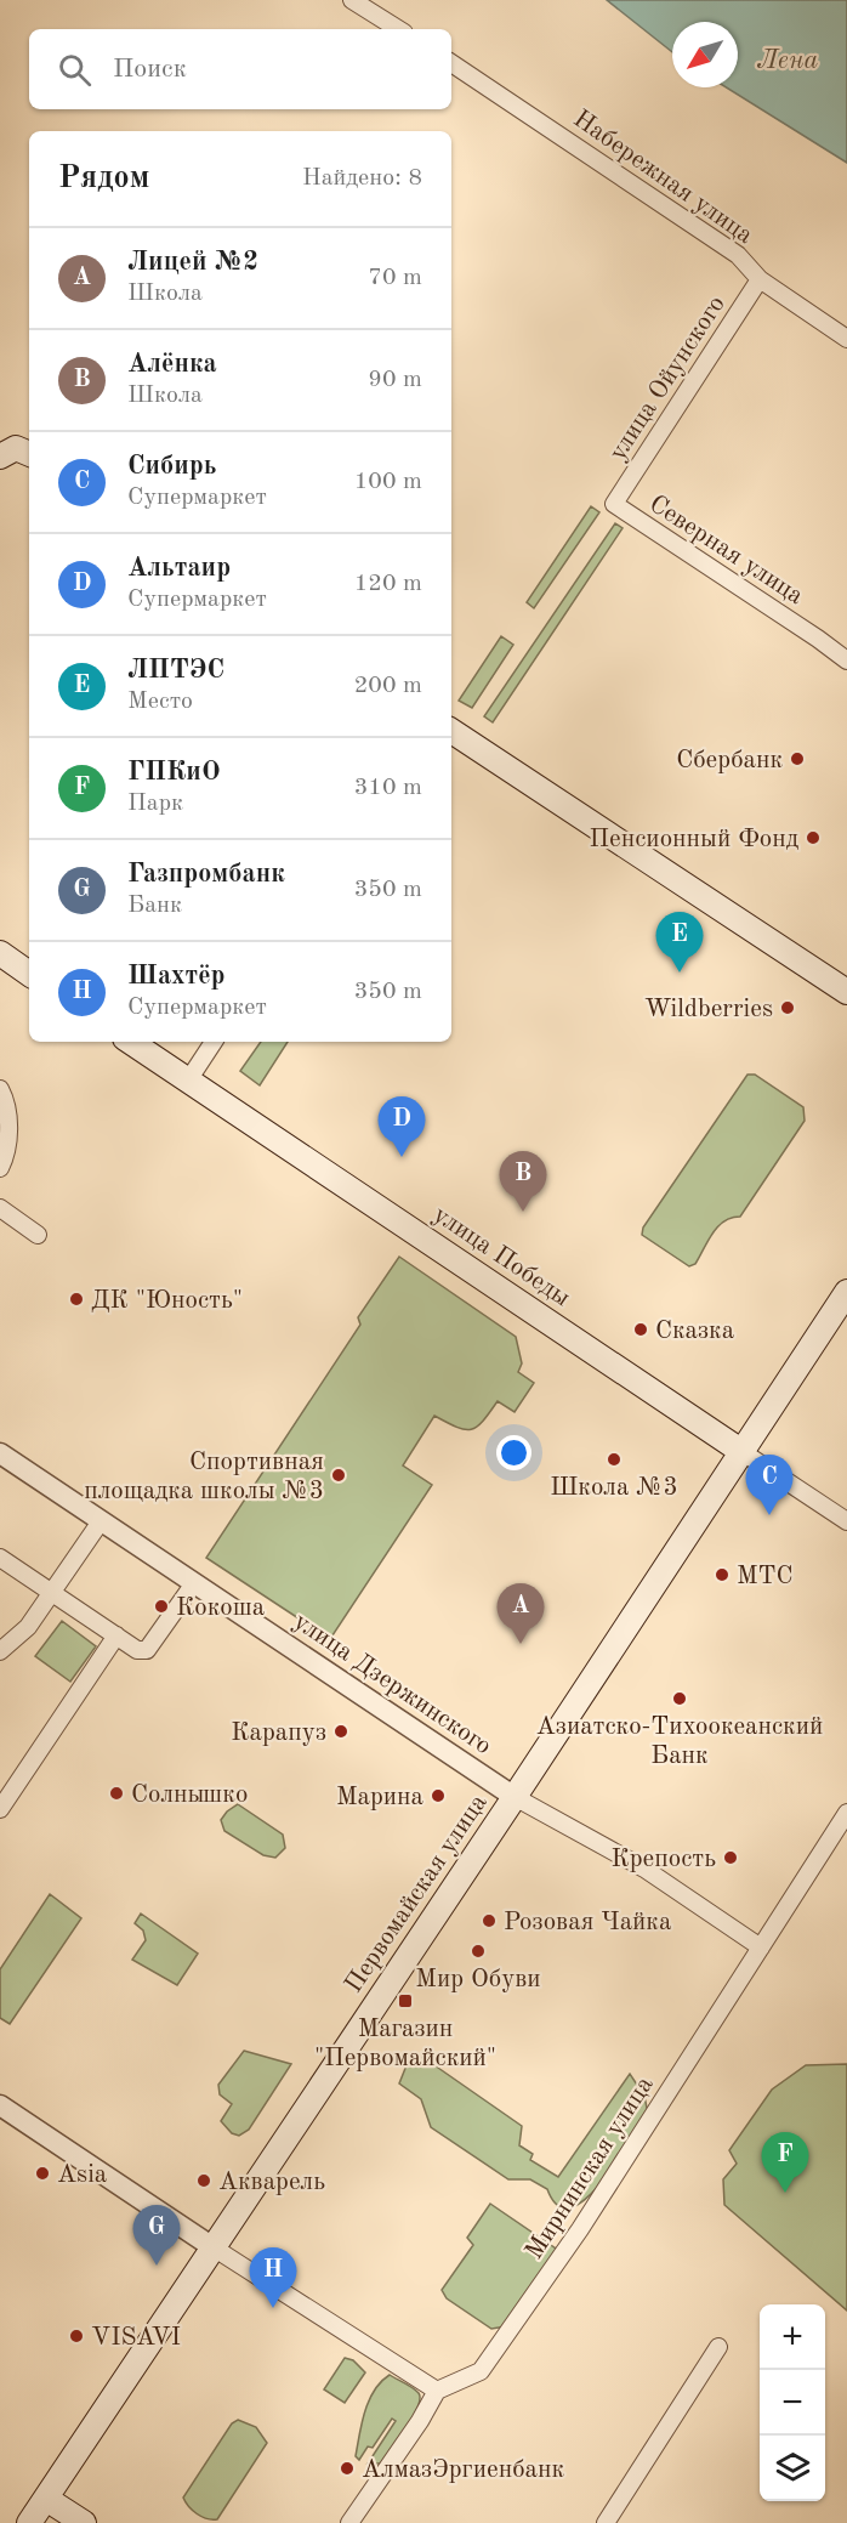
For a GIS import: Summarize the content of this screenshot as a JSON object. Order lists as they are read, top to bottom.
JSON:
{
  "streets": {
    "main road": ["улица Победы", "Первомайская улица"],
    "street": [
      "Набережная улица",
      "улица Ойунского",
      "Северная улица",
      "улица Дзержинского",
      "Мирнинская улица"
    ]
  },
  "crossings": [
    ["Набережная улица", "улица Ойунского"],
    ["улица Ойунского", "Северная улица"],
    ["улица Победы", "Первомайская улица"],
    ["улица Дзержинского", "Первомайская улица"],
    ["улица Дзержинского", "Мирнинская улица"]
  ],
  "water": ["Лена"],
  "places": {
    "other": [
      "Сбербанк",
      "Пенсионный Фонд",
      "Wildberries",
      "ДК \"Юность\"",
      "Сказка",
      "Школа №3",
      "Спортивная площадка школы №3",
      "МТС",
      "Кокоша",
      "Азиатско-Тихоокеанский Банк",
      "Карапуз",
      "Солнышко",
      "Марина",
      "Крепость",
      "Розовая Чайка",
      "Мир Обуви",
      "Asia",
      "Акварель",
      "VISAVI",
      "АлмазЭргиенбанк"
    ],
    "transit": ["Магазин \"Первомайский\""]
  },
  "north": "bottom left",
  "page": {
    "search": "Поиск",
    "heading": ["Рядом", "Найдено: 8"],
    "list": [
      {
        "mark": "A",
        "name": "Лицей №2",
        "note": "Школа",
        "value": "70 m"
      },
      {
        "mark": "B",
        "name": "Алёнка",
        "note": "Школа",
        "value": "90 m"
      },
      {
        "mark": "C",
        "name": "Сибирь",
        "note": "Супермаркет",
        "value": "100 m"
      },
      {
        "mark": "D",
        "name": "Альтаир",
        "note": "Супермаркет",
        "value": "120 m"
      },
      {
        "mark": "E",
        "name": "ЛПТЭС",
        "note": "Место",
        "value": "200 m"
      },
      {
        "mark": "F",
        "name": "ГПКиО",
        "note": "Парк",
        "value": "310 m"
      },
      {
        "mark": "G",
        "name": "Газпромбанк",
        "note": "Банк",
        "value": "350 m"
      },
      {
        "mark": "H",
        "name": "Шахтёр",
        "note": "Супермаркет",
        "value": "350 m"
      }
    ],
    "pins": [
      "E",
      "D",
      "B",
      "C",
      "A",
      "F",
      "G",
      "H"
    ],
    "map_buttons": ["+", "−"]
  }
}
